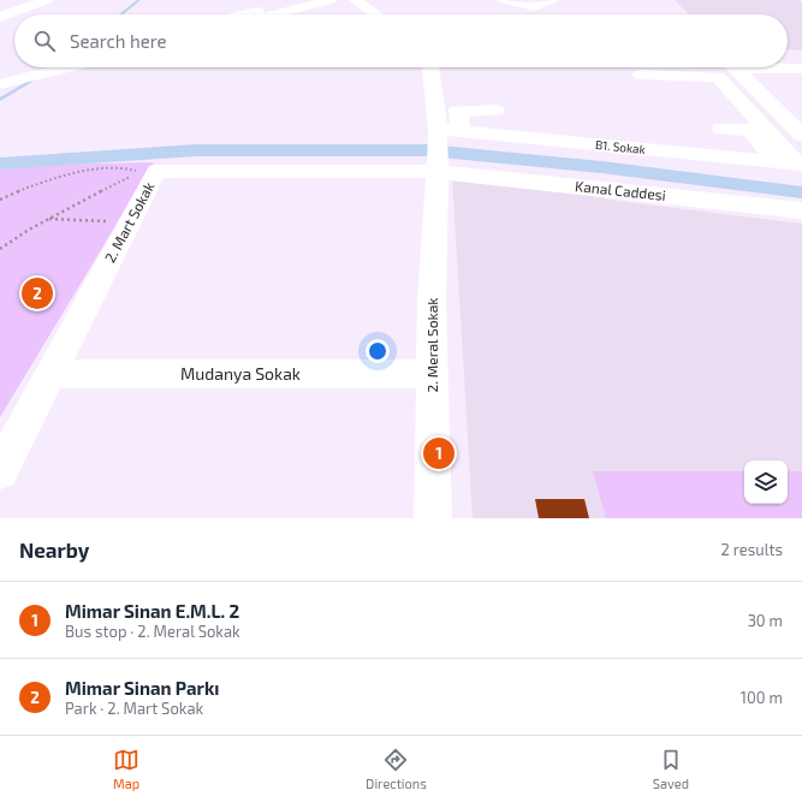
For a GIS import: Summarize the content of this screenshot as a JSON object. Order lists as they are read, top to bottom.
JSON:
{
  "streets": {
    "street": [
      "B1. Sokak",
      "Kanal Caddesi",
      "2. Mart Sokak",
      "2. Meral Sokak",
      "Mudanya Sokak"
    ]
  },
  "crossings": [
    ["Kanal Caddesi", "2. Mart Sokak"],
    ["Kanal Caddesi", "2. Meral Sokak"],
    ["2. Mart Sokak", "2. Meral Sokak"],
    ["2. Mart Sokak", "Mudanya Sokak"],
    ["2. Meral Sokak", "Mudanya Sokak"]
  ],
  "page": {
    "search": "Search here",
    "pins": ["2", "1"],
    "heading": ["Nearby", "2 results"],
    "list": [
      {
        "mark": "1",
        "name": "Mimar Sinan E.M.L. 2",
        "note": "Bus stop · 2. Meral Sokak",
        "value": "30 m"
      },
      {
        "mark": "2",
        "name": "Mimar Sinan Parkı",
        "note": "Park · 2. Mart Sokak",
        "value": "100 m"
      }
    ],
    "nav": ["Map", "Directions", "Saved"]
  }
}
